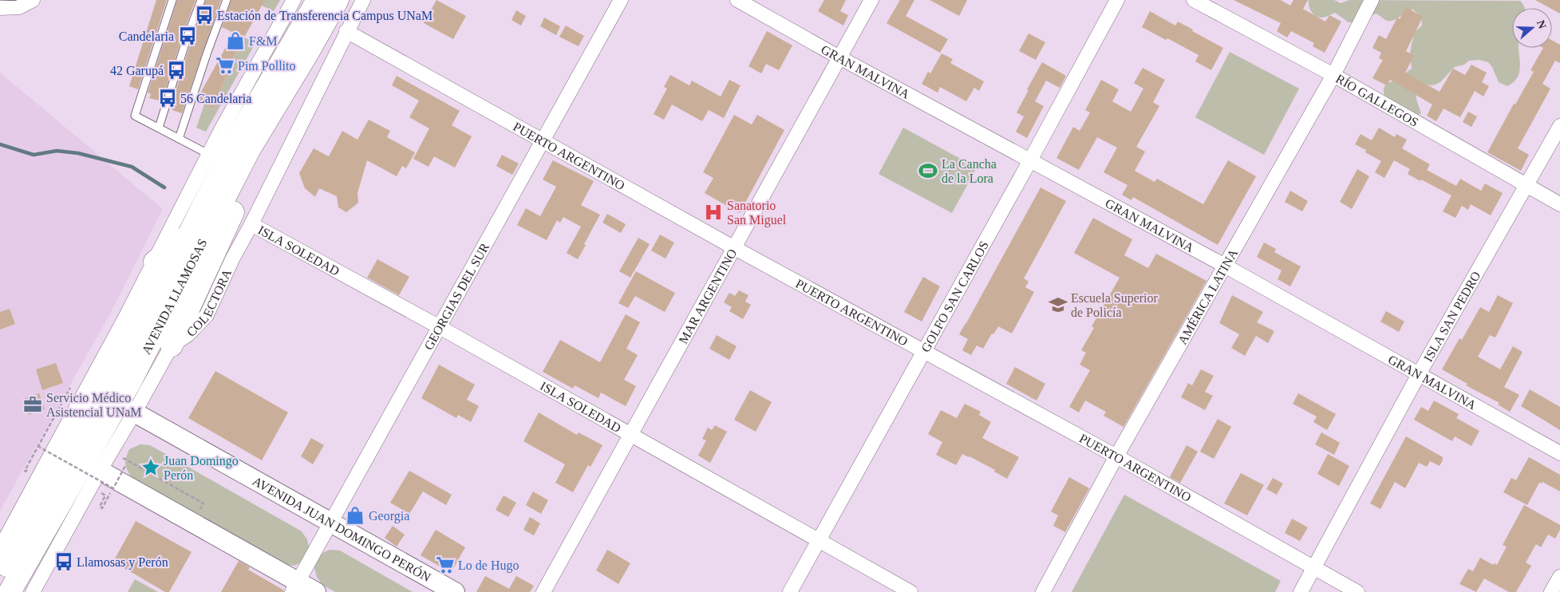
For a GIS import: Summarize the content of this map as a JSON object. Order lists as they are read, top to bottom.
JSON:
{
  "streets": {
    "highway": ["AVENIDA LLAMOSAS"],
    "main road": ["AVENIDA JUAN DOMINGO PERÓN"],
    "street": [
      "GRAN MALVINA",
      "RÍO GALLEGOS",
      "PUERTO ARGENTINO",
      "ISLA SOLEDAD",
      "GEORGIAS DEL SUR",
      "MAR ARGENTINO",
      "AMÉRICA LATINA",
      "GOLFO SAN CARLOS",
      "COLECTORA",
      "ISLA SAN PEDRO"
    ]
  },
  "crossings": [
    ["GRAN MALVINA", "MAR ARGENTINO"],
    ["GRAN MALVINA", "AMÉRICA LATINA"],
    ["GRAN MALVINA", "GOLFO SAN CARLOS"],
    ["GRAN MALVINA", "ISLA SAN PEDRO"],
    ["RÍO GALLEGOS", "AMÉRICA LATINA"],
    ["RÍO GALLEGOS", "ISLA SAN PEDRO"],
    ["PUERTO ARGENTINO", "GEORGIAS DEL SUR"],
    ["PUERTO ARGENTINO", "MAR ARGENTINO"],
    ["PUERTO ARGENTINO", "AMÉRICA LATINA"],
    ["PUERTO ARGENTINO", "GOLFO SAN CARLOS"],
    ["PUERTO ARGENTINO", "COLECTORA"],
    ["PUERTO ARGENTINO", "ISLA SAN PEDRO"],
    ["ISLA SOLEDAD", "GEORGIAS DEL SUR"],
    ["ISLA SOLEDAD", "MAR ARGENTINO"],
    ["ISLA SOLEDAD", "GOLFO SAN CARLOS"],
    ["ISLA SOLEDAD", "COLECTORA"],
    ["AVENIDA LLAMOSAS", "COLECTORA"],
    ["AVENIDA LLAMOSAS", "AVENIDA JUAN DOMINGO PERÓN"],
    ["GEORGIAS DEL SUR", "AVENIDA JUAN DOMINGO PERÓN"],
    ["COLECTORA", "AVENIDA JUAN DOMINGO PERÓN"]
  ],
  "places": {
    "bus stop": [
      "Estación de Transferencia Campus UNaM",
      "Candelaria",
      "42 Garupá",
      "56 Candelaria",
      "Llamosas y Perón"
    ],
    "shop": ["F&M", "Georgia"],
    "supermarket": ["Pim Pollito", "Lo de Hugo"],
    "sports": ["La Cancha de la Lora"],
    "hospital": ["Sanatorio San Miguel"],
    "school or university": ["Escuela Superior de Policía"],
    "office": ["Servicio Médico Asistencial UNaM"],
    "place": ["Juan Domingo Perón"]
  },
  "north": "right"
}
